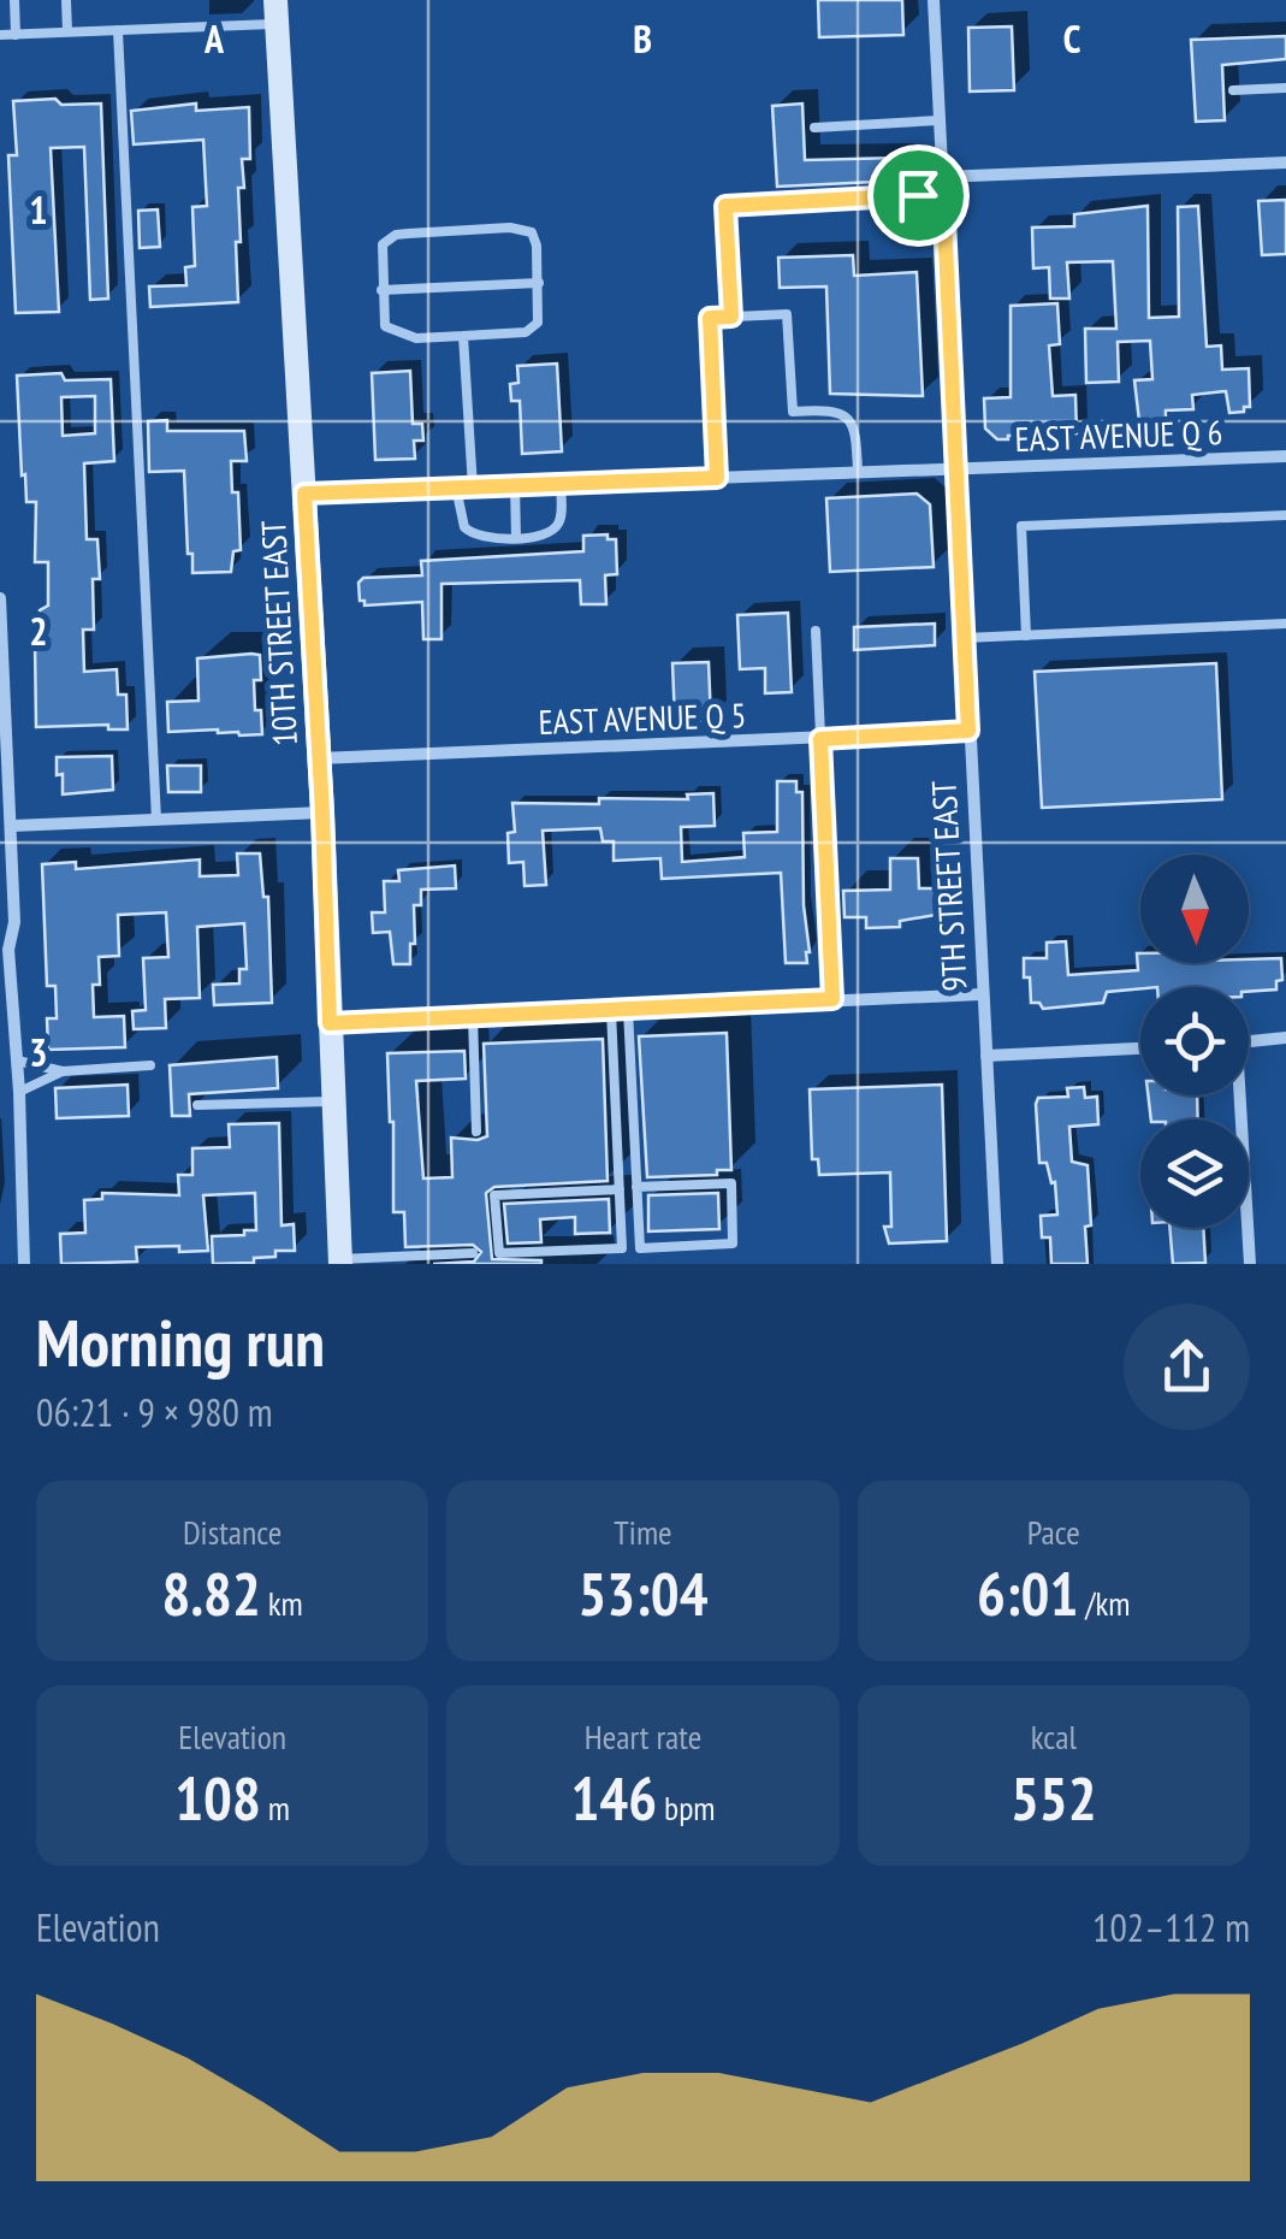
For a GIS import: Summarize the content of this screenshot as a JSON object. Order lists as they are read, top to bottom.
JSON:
{
  "streets": {
    "main road": ["10TH STREET EAST"],
    "street": ["EAST AVENUE Q 6", "EAST AVENUE Q 5", "9TH STREET EAST"]
  },
  "crossings": [
    ["EAST AVENUE Q 6", "10TH STREET EAST"],
    ["EAST AVENUE Q 6", "9TH STREET EAST"],
    ["10TH STREET EAST", "EAST AVENUE Q 5"],
    ["EAST AVENUE Q 5", "9TH STREET EAST"]
  ],
  "north": "bottom",
  "page": {
    "heading": ["Morning run", "06:21 · 9 × 980 m"],
    "stats": [
      ["Distance", "8.82 km"],
      ["Time", "53:04"],
      ["Pace", "6:01 /km"],
      ["Elevation", "108 m"],
      ["Heart rate", "146 bpm"],
      ["kcal", "552"]
    ],
    "chart": ["Elevation", "102–112 m"]
  },
  "grid": {
    "columns": ["A", "B", "C"],
    "rows": ["1", "2", "3"]
  }
}
